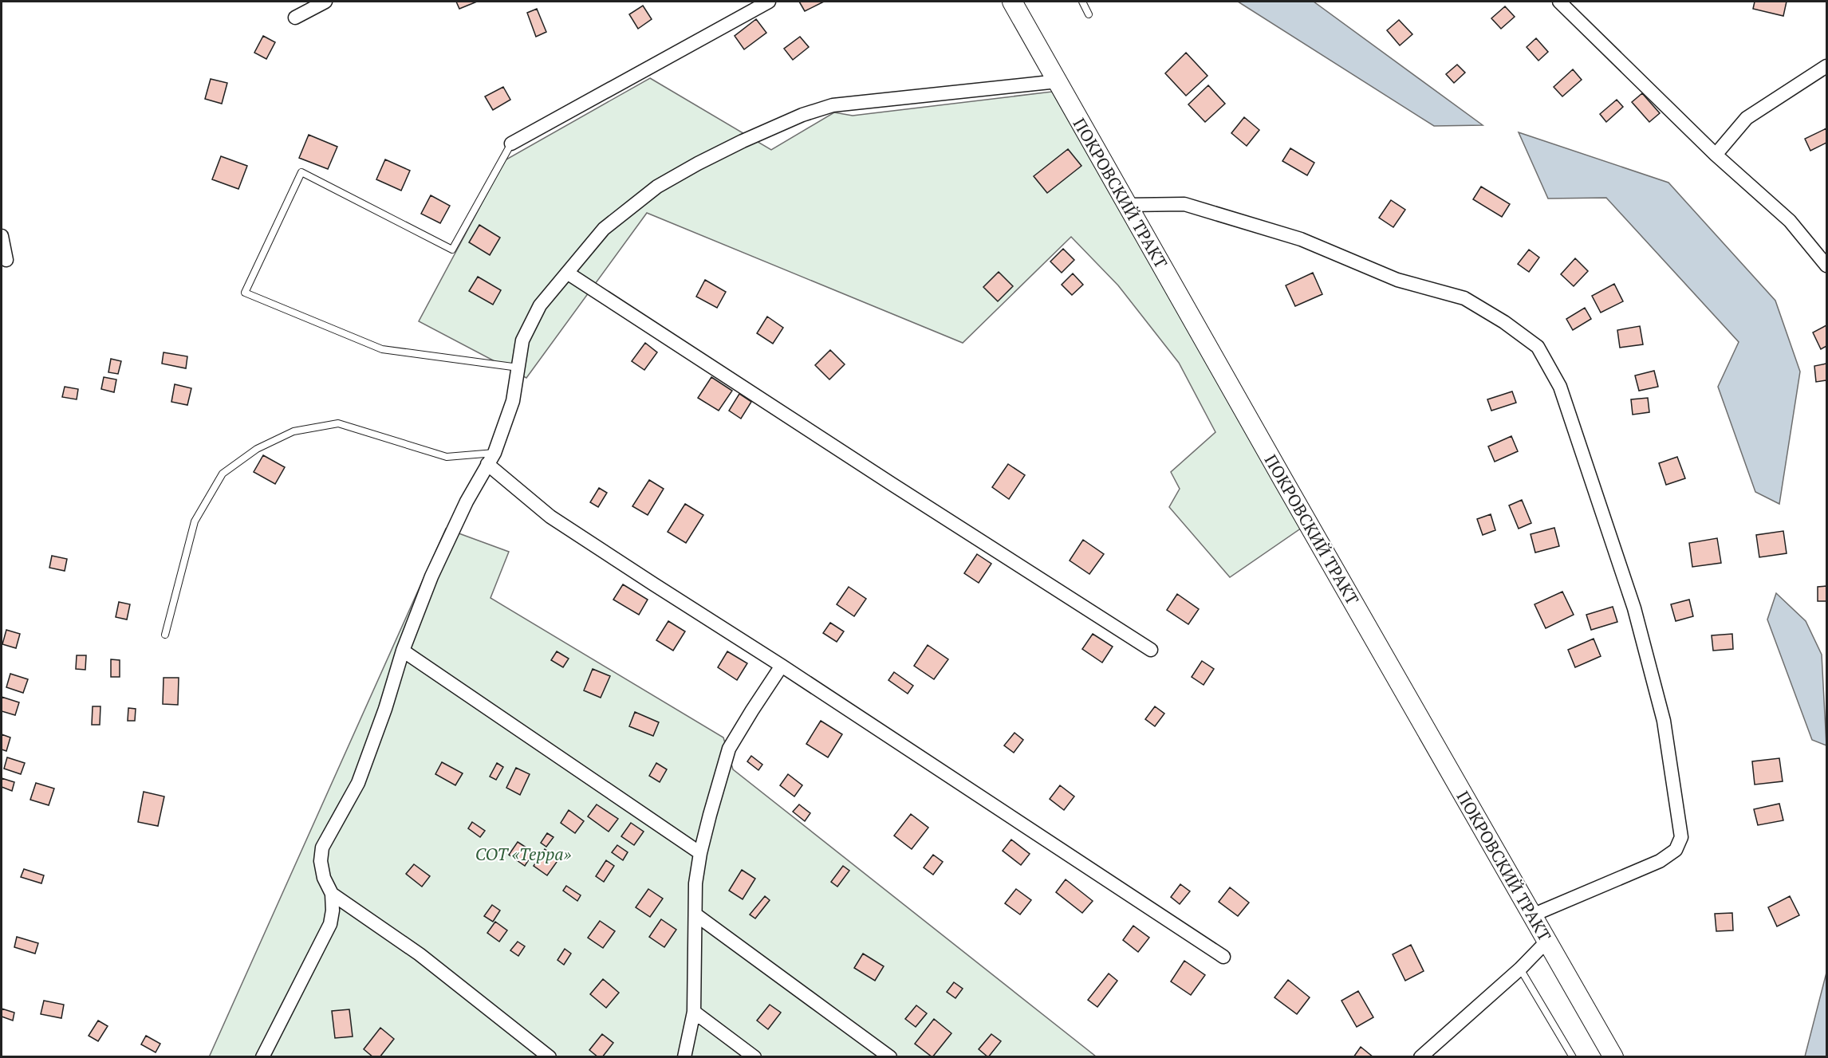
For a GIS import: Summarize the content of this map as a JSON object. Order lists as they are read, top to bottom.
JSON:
{
  "streets": {
    "main road": ["ПОКРОВСКИЙ ТРАКТ"]
  },
  "parks": ["СОТ «Терра»"]
}
